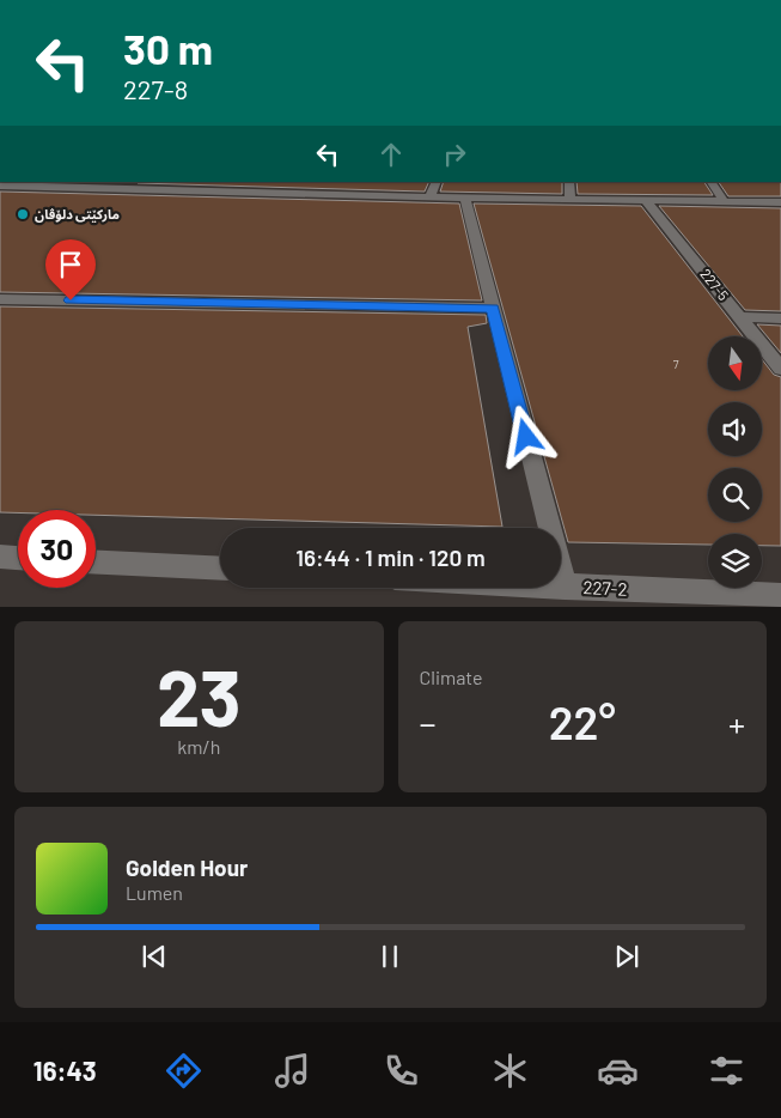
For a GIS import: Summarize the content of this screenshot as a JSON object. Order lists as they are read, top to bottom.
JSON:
{
  "streets": {
    "street": ["227-5", "227-2"]
  },
  "places": ["ماركێتی دلۆڤان"],
  "house_numbers": ["7"],
  "north": "bottom",
  "page": {
    "turn": ["30 m", "227-8"],
    "limit": "30",
    "trip": "16:44 · 1 min · 120 m",
    "tile": [
      ["23", "km/h"],
      "Climate"
    ],
    "heat": ["−", "22°", "+"],
    "song": ["Golden Hour", "Lumen"],
    "tabs": "16:43"
  }
}
